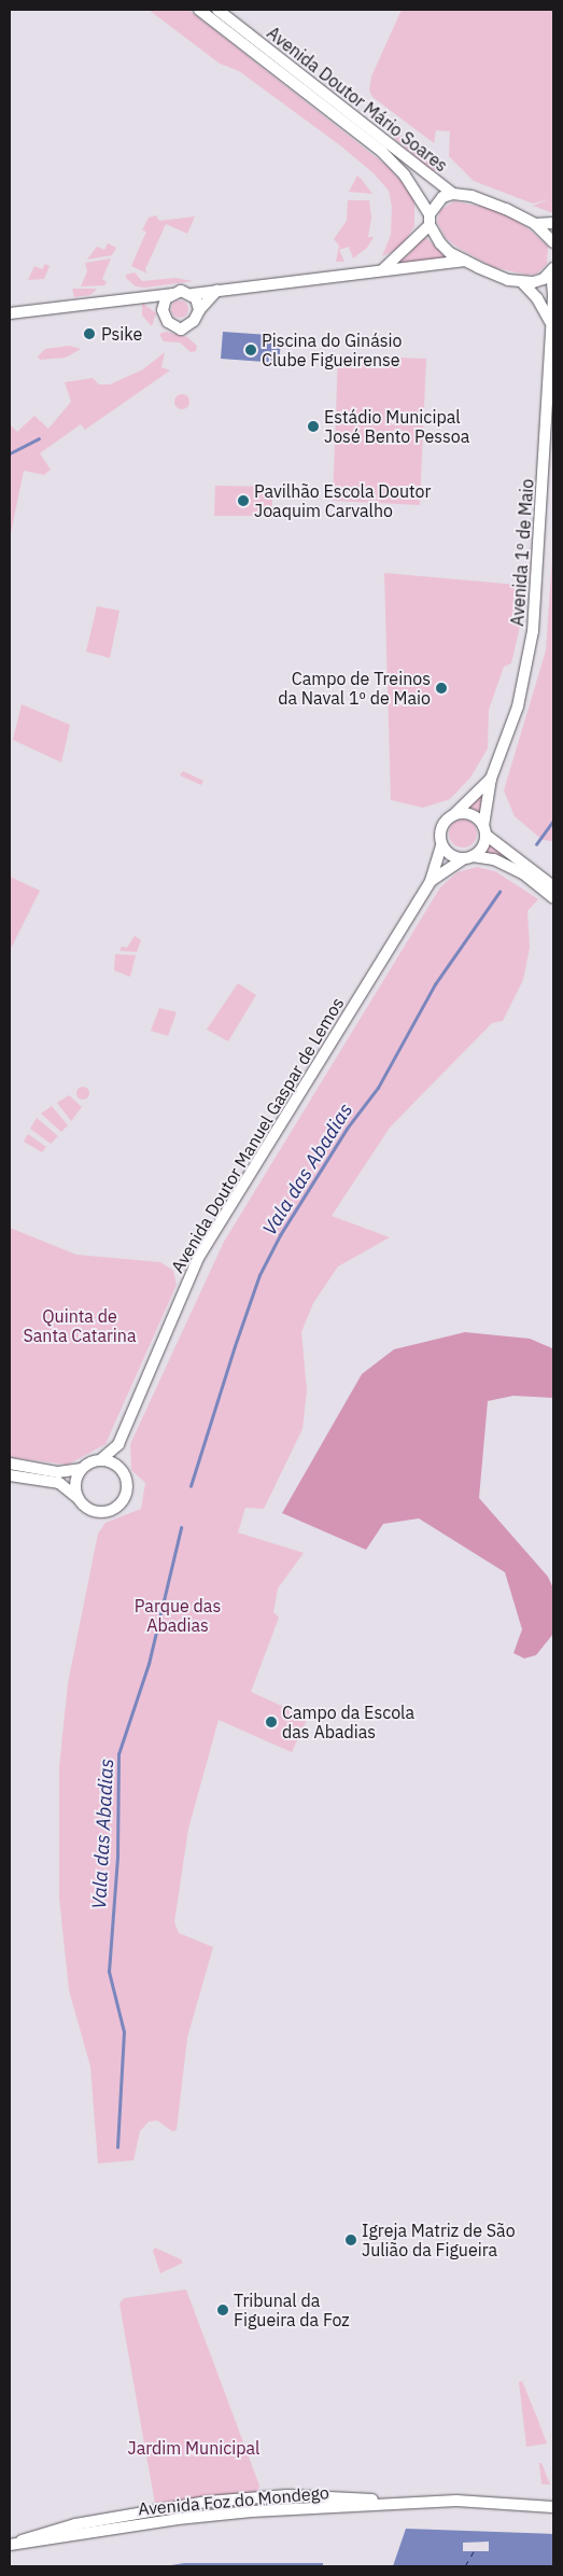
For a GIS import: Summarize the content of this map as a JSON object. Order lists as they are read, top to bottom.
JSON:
{
  "streets": {
    "street": [
      "Avenida Doutor Mário Soares",
      "Avenida 1º de Maio",
      "Avenida Doutor Manuel Gaspar de Lemos",
      "Avenida Foz do Mondego"
    ]
  },
  "water": ["Vala das Abadias"],
  "parks": ["Quinta de Santa Catarina", "Parque das Abadias", "Jardim Municipal"],
  "places": [
    "Psike",
    "Piscina do Ginásio Clube Figueirense",
    "Estádio Municipal José Bento Pessoa",
    "Pavilhão Escola Doutor Joaquim Carvalho",
    "Campo de Treinos da Naval 1º de Maio",
    "Campo da Escola das Abadias",
    "Igreja Matriz de São Julião da Figueira",
    "Tribunal da Figueira da Foz"
  ]
}
